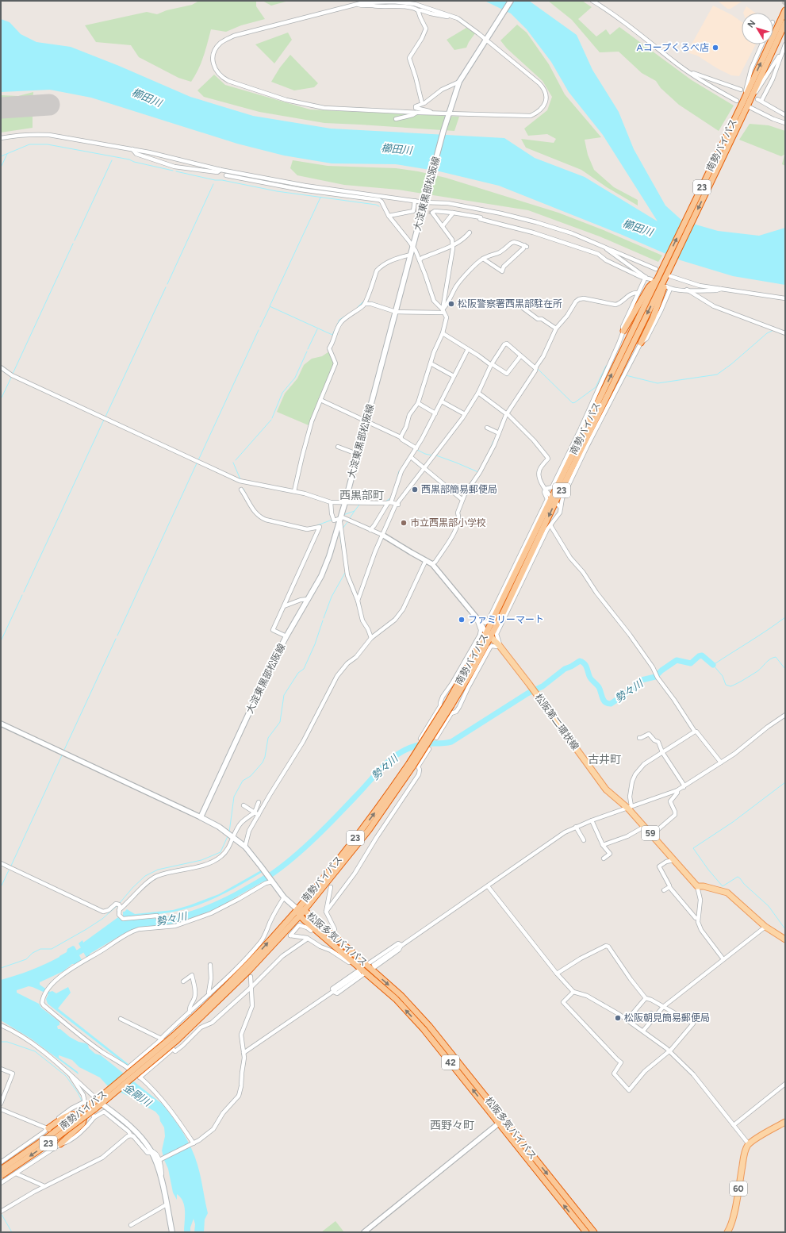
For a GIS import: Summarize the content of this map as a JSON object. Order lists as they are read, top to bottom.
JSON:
{
  "streets": {
    "highway": [
      "南勢バイパス",
      "23",
      "松阪多気バイパス",
      "42"
    ],
    "main road": [
      "大淀東黒部松阪線",
      "松阪第二環状線",
      "59",
      "60"
    ]
  },
  "crossings": [
    ["南勢バイパス", "松阪第二環状線"],
    ["南勢バイパス", "松阪多気バイパス"]
  ],
  "districts": ["西黒部町", "古井町", "西野々町"],
  "water": ["櫛田川", "勢々川", "金剛川"],
  "places": [
    "Aコープくろべ店",
    "松阪警察署西黒部駐在所",
    "西黒部簡易郵便局",
    "市立西黒部小学校",
    "ファミリーマート",
    "松阪朝見簡易郵便局"
  ],
  "north": "top left"
}
